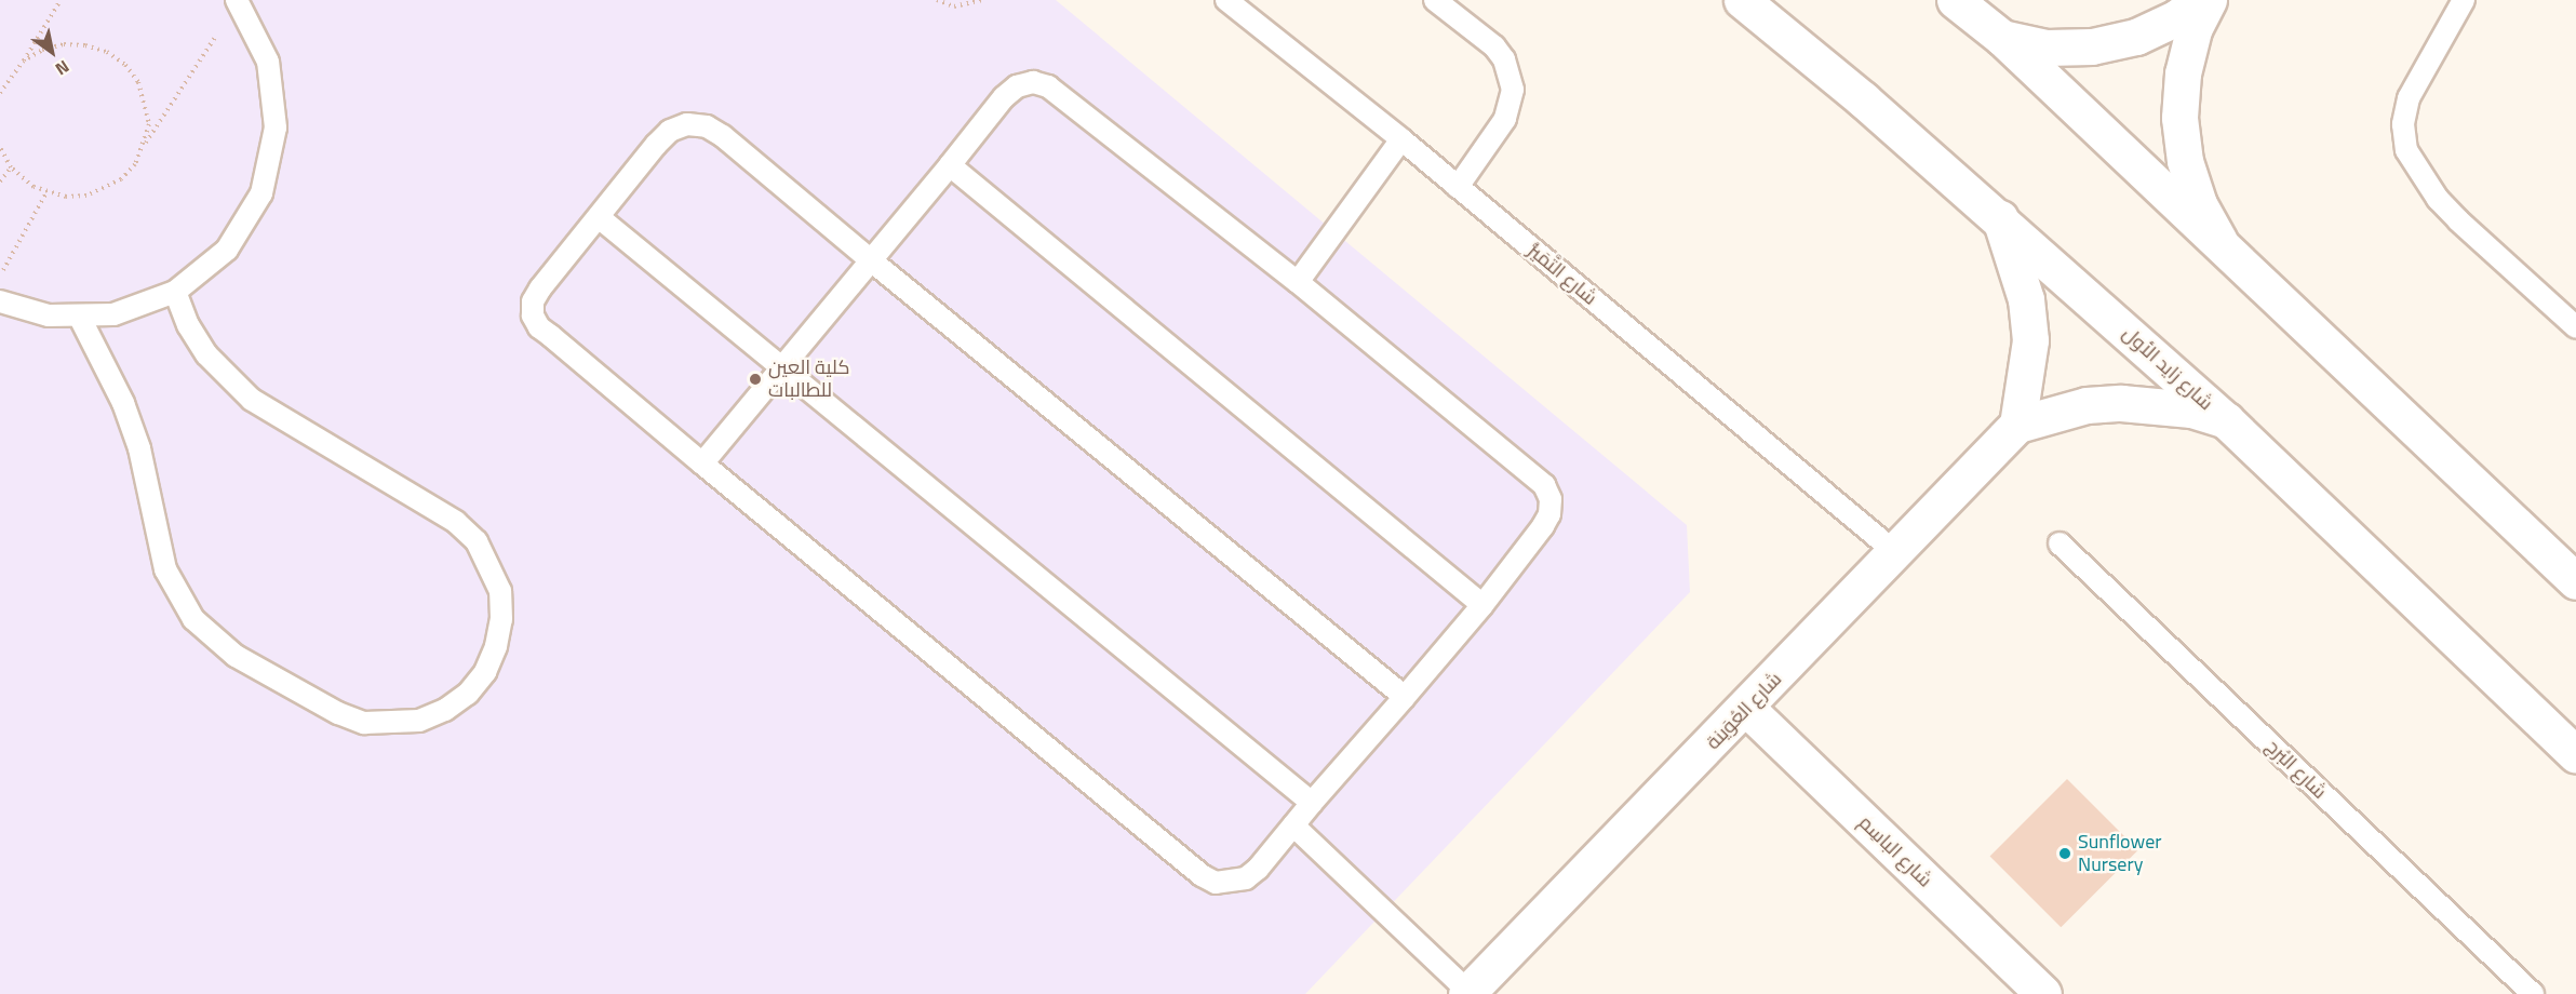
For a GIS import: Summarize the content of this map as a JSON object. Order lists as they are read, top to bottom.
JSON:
{
  "streets": {
    "street": ["شارع زايد الأول", "شارع العُوَينة", "شارع الباسِم"],
    "lane": ["شارع التَّمَيُّز", "شارع البُرج"]
  },
  "crossings": [
    ["شارع التَّمَيُّز", "شارع العُوَينة"],
    ["شارع زايد الأول", "شارع العُوَينة"],
    ["شارع العُوَينة", "شارع الباسِم"]
  ],
  "places": ["كلية العين للطالبات", "Sunflower Nursery"],
  "north": "bottom right"
}
